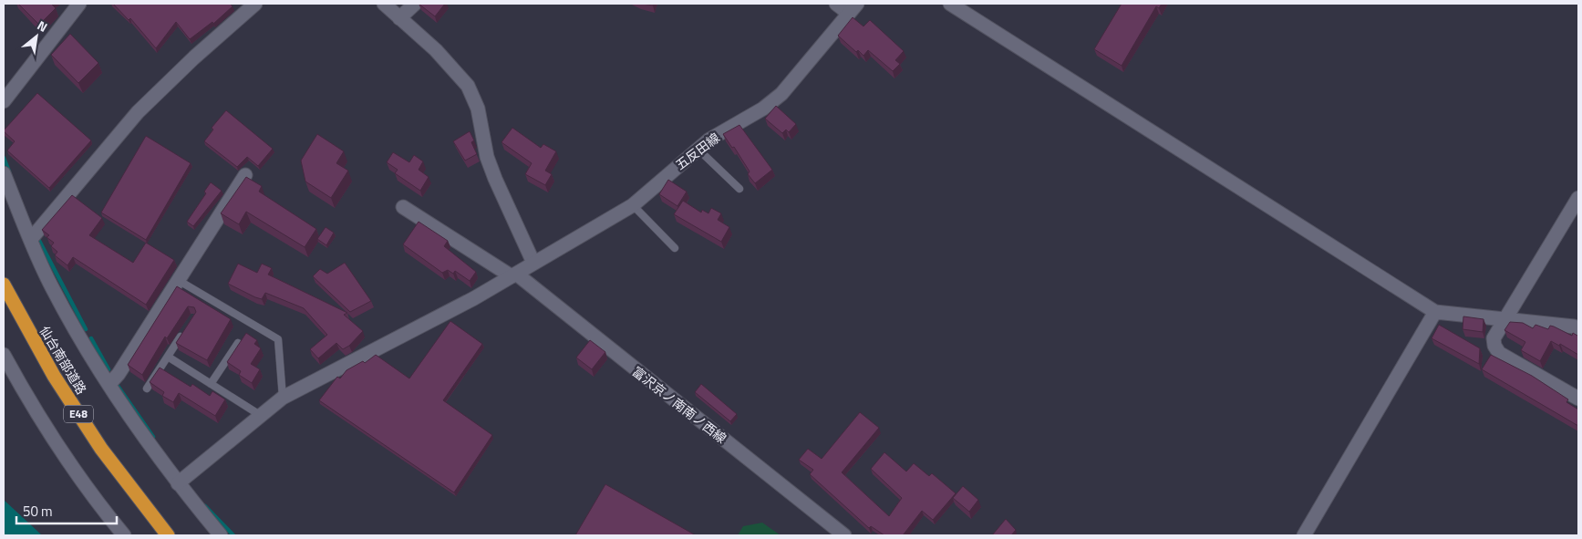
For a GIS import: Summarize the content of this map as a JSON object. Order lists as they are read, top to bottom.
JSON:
{
  "streets": {
    "highway": ["仙台南部道路", "E48"],
    "street": ["五反田線", "富沢京ノ南南ノ西線"]
  },
  "crossings": [
    ["五反田線", "富沢京ノ南南ノ西線"]
  ],
  "scale_bar": "50 m",
  "north": "top right"
}
